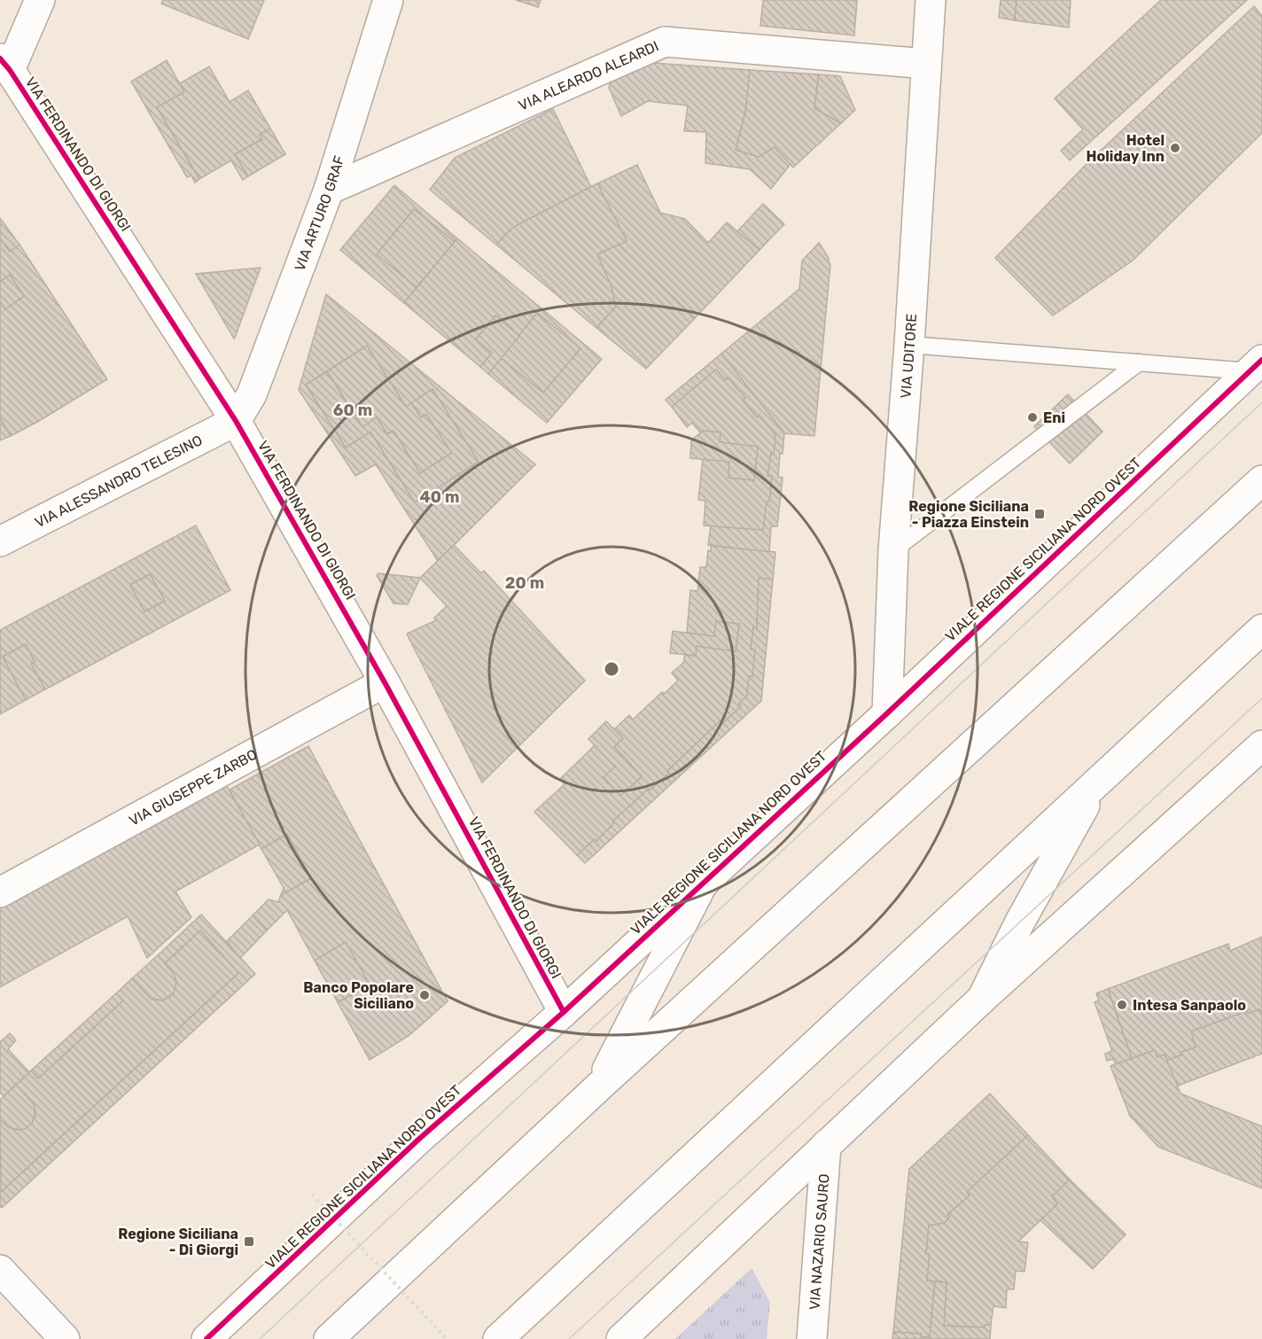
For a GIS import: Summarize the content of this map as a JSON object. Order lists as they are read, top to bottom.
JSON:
{
  "streets": {
    "street": [
      "VIA ALEARDO ALEARDI",
      "VIA FERDINANDO DI GIORGI",
      "VIA ARTURO GRAF",
      "VIA UDITORE",
      "VIA ALESSANDRO TELESINO",
      "VIALE REGIONE SICILIANA NORD OVEST",
      "VIA GIUSEPPE ZARBO",
      "VIA NAZARIO SAURO"
    ]
  },
  "crossings": [
    ["VIA ALEARDO ALEARDI", "VIA ARTURO GRAF"],
    ["VIA ALEARDO ALEARDI", "VIA UDITORE"],
    ["VIA FERDINANDO DI GIORGI", "VIA ARTURO GRAF"],
    ["VIA FERDINANDO DI GIORGI", "VIA ALESSANDRO TELESINO"],
    ["VIA FERDINANDO DI GIORGI", "VIALE REGIONE SICILIANA NORD OVEST"],
    ["VIA FERDINANDO DI GIORGI", "VIA GIUSEPPE ZARBO"],
    ["VIA ARTURO GRAF", "VIA ALESSANDRO TELESINO"],
    ["VIA UDITORE", "VIALE REGIONE SICILIANA NORD OVEST"]
  ],
  "places": {
    "other": [
      "Hotel Holiday Inn",
      "Eni",
      "Banco Popolare Siciliano",
      "Intesa Sanpaolo"
    ],
    "transit": ["Regione Siciliana - Piazza Einstein", "Regione Siciliana - Di Giorgi"]
  },
  "rings": ["60 m", "40 m", "20 m"]
}
